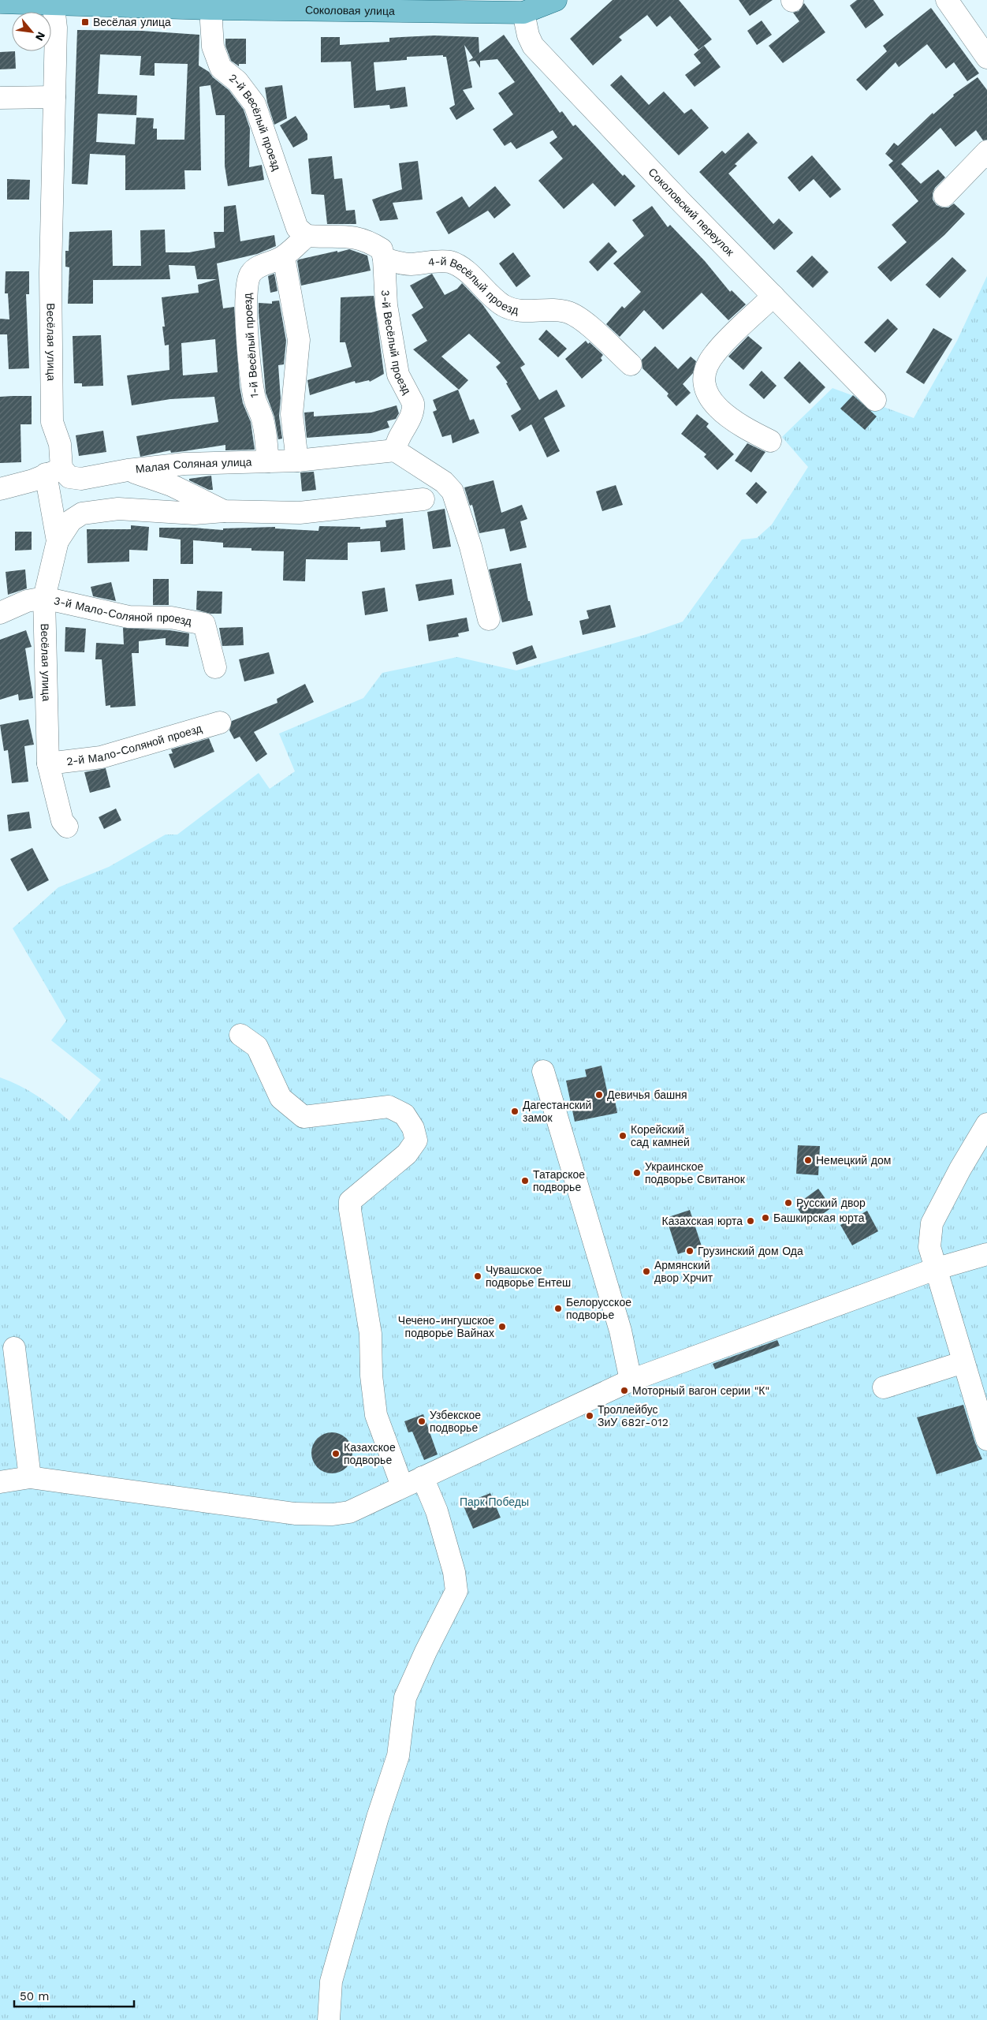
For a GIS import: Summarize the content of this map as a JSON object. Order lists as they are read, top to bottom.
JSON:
{
  "streets": {
    "main road": ["Соколовая улица"],
    "street": [
      "2-й Весёлый проезд",
      "Соколовский переулок",
      "4-й Весёлый проезд",
      "3-й Весёлый проезд",
      "Весёлая улица",
      "1-й Весёлый проезд",
      "Малая Соляная улица",
      "3-й Мало-Соляной проезд",
      "2-й Мало-Соляной проезд"
    ]
  },
  "crossings": [
    ["Соколовая улица", "2-й Весёлый проезд"],
    ["Соколовая улица", "Соколовский переулок"],
    ["Соколовая улица", "Весёлая улица"],
    ["2-й Весёлый проезд", "1-й Весёлый проезд"],
    ["4-й Весёлый проезд", "3-й Весёлый проезд"],
    ["3-й Весёлый проезд", "Малая Соляная улица"],
    ["Весёлая улица", "Малая Соляная улица"],
    ["Весёлая улица", "3-й Мало-Соляной проезд"],
    ["Весёлая улица", "2-й Мало-Соляной проезд"],
    ["1-й Весёлый проезд", "Малая Соляная улица"]
  ],
  "parks": ["Парк Победы"],
  "places": {
    "transit": ["Весёлая улица"],
    "other": [
      "Девичья башня",
      "Дагестанский замок",
      "Корейский сад камней",
      "Немецкий дом",
      "Украинское подворье Свитанок",
      "Татарское подворье",
      "Русский двор",
      "Башкирская юрта",
      "Казахская юрта",
      "Грузинский дом Ода",
      "Армянский двор Хрчит",
      "Чувашское подворье Ентеш",
      "Белорусское подворье",
      "Чечено-ингушское подворье Вайнах",
      "Моторный вагон серии \"К\"",
      "Троллейбус ЗиУ 682г-012",
      "Узбекское подворье",
      "Казахское подворье"
    ]
  },
  "scale_bar": "50 m",
  "north": "bottom right"
}
